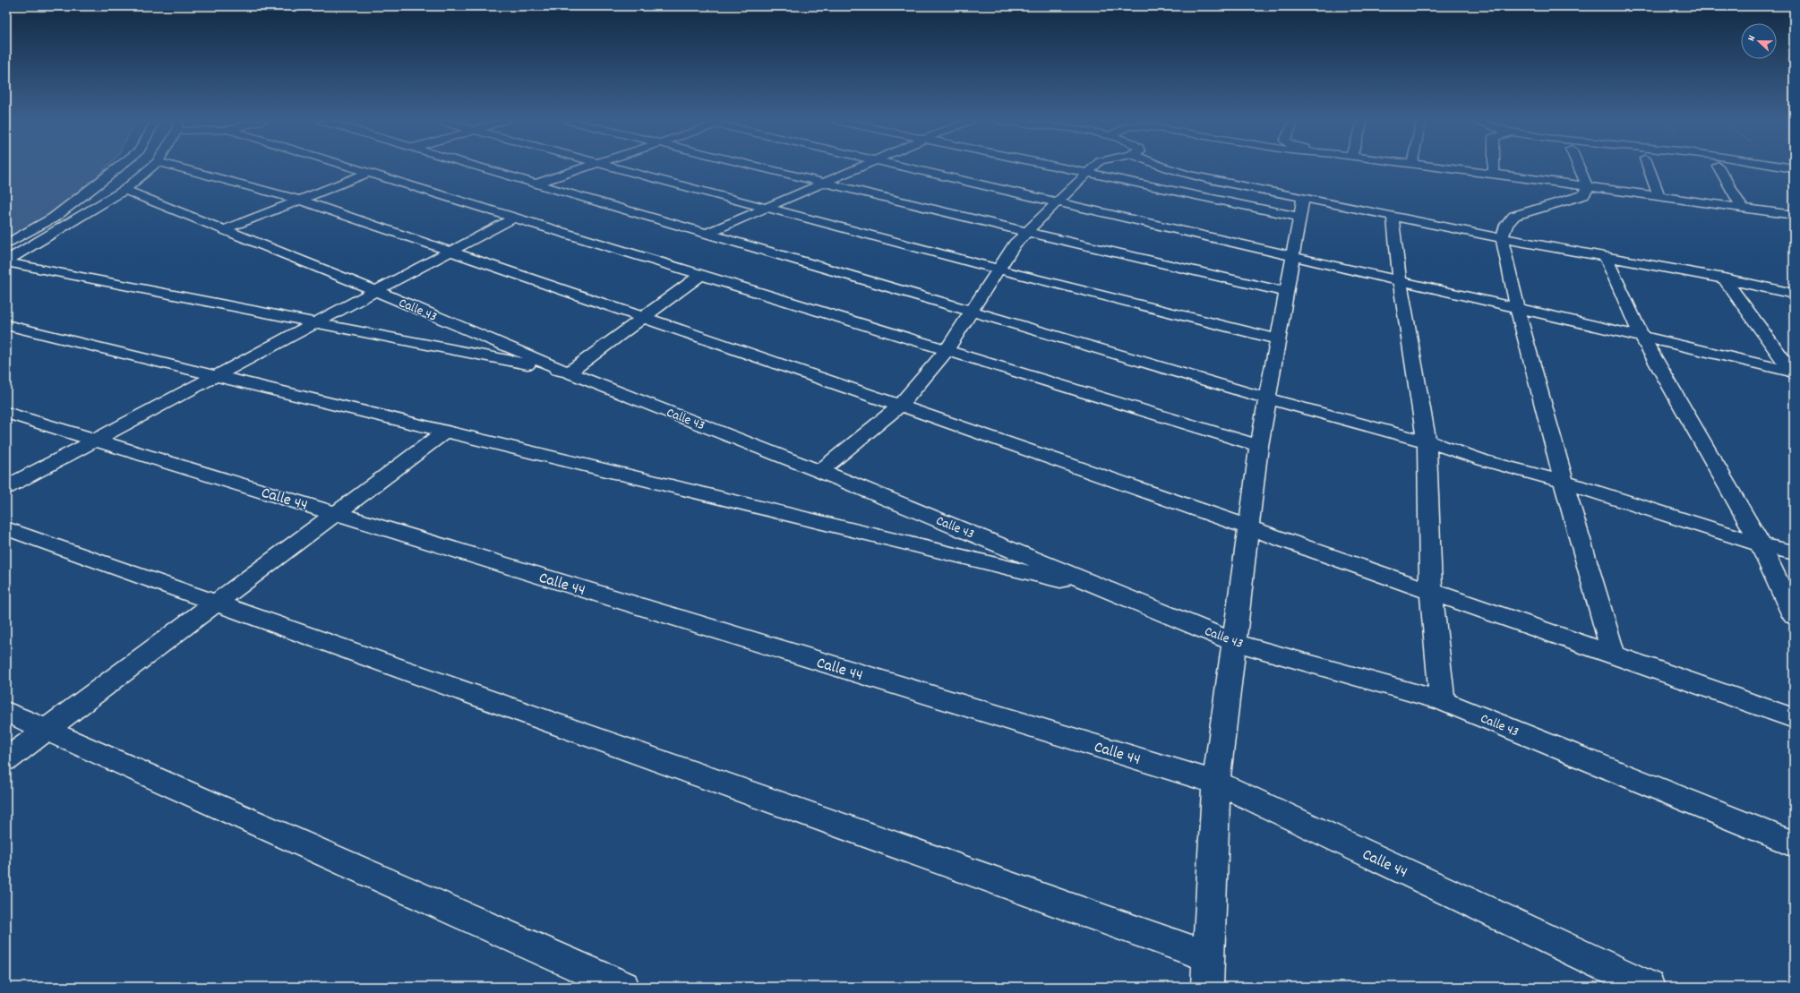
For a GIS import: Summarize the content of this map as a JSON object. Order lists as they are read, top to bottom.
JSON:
{
  "streets": {
    "street": ["Calle 43", "Calle 44"]
  },
  "north": "left"
}
